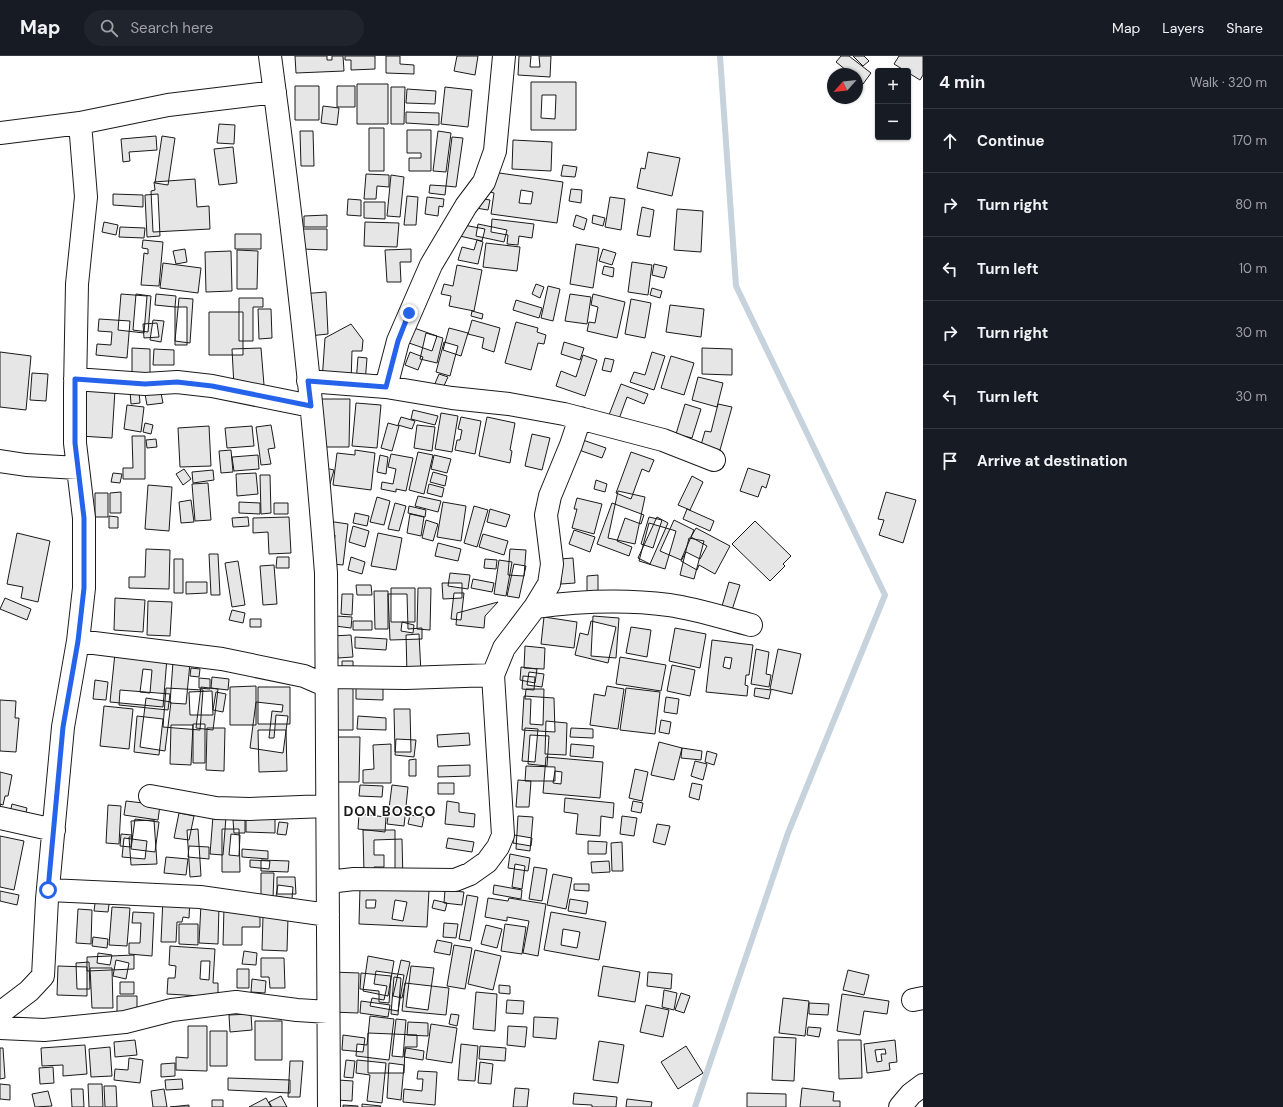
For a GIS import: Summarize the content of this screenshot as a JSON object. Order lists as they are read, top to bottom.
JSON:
{
  "districts": ["DON BOSCO"],
  "north": "bottom left",
  "page": {
    "header": "Map",
    "search": "Search here",
    "nav": ["Map", "Layers", "Share"],
    "heading": ["4 min", "Walk · 320 m"],
    "map_buttons": ["+", "−"],
    "list": [
      ["Continue", "170 m"],
      ["Turn right", "80 m"],
      ["Turn left", "10 m"],
      ["Turn right", "30 m"],
      ["Turn left", "30 m"],
      "Arrive at destination"
    ]
  }
}
